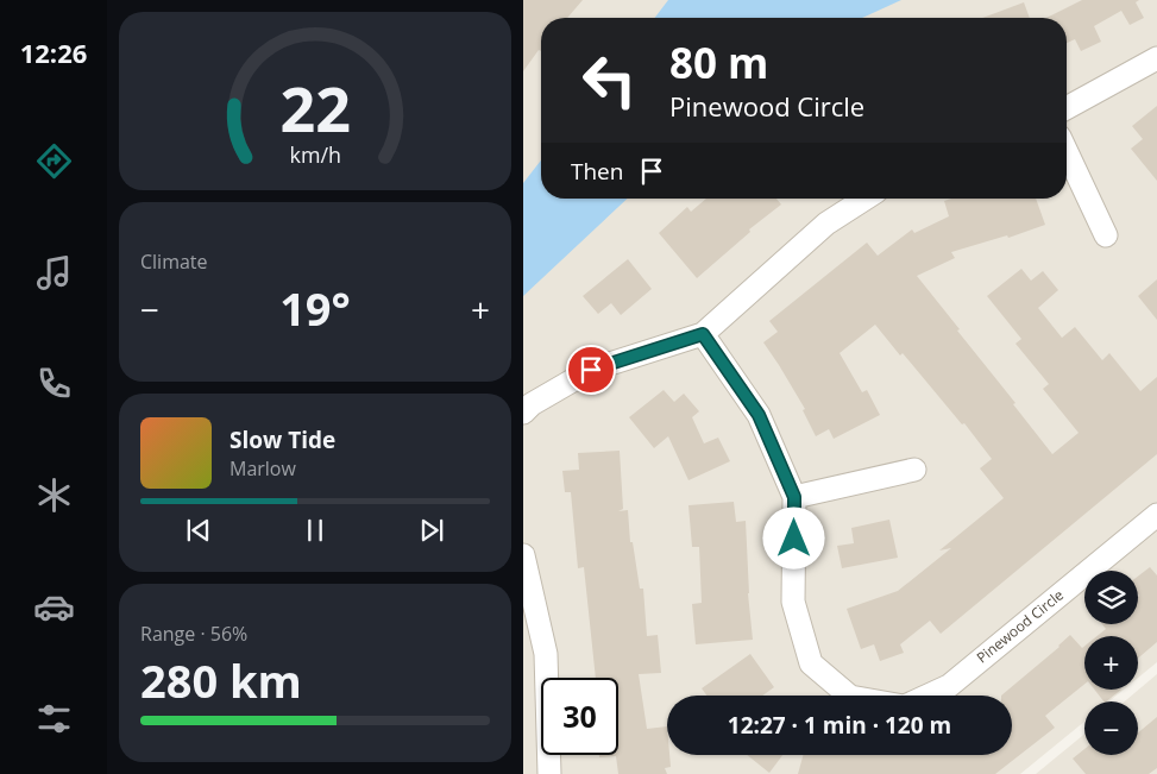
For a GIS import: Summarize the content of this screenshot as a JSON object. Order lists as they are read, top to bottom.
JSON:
{
  "streets": {
    "street": ["Pinewood Circle"]
  },
  "page": {
    "tabs": "12:26",
    "turn": ["80 m", "Pinewood Circle"],
    "then": "Then",
    "tile": [
      "Climate",
      ["Range · 56%", "280 km"]
    ],
    "heat": ["−", "19°", "+"],
    "song": ["Slow Tide", "Marlow"],
    "map_buttons": ["+", "−"],
    "limit": "30",
    "trip": "12:27 · 1 min · 120 m",
    "gauge": ["22", "km/h"]
  }
}
